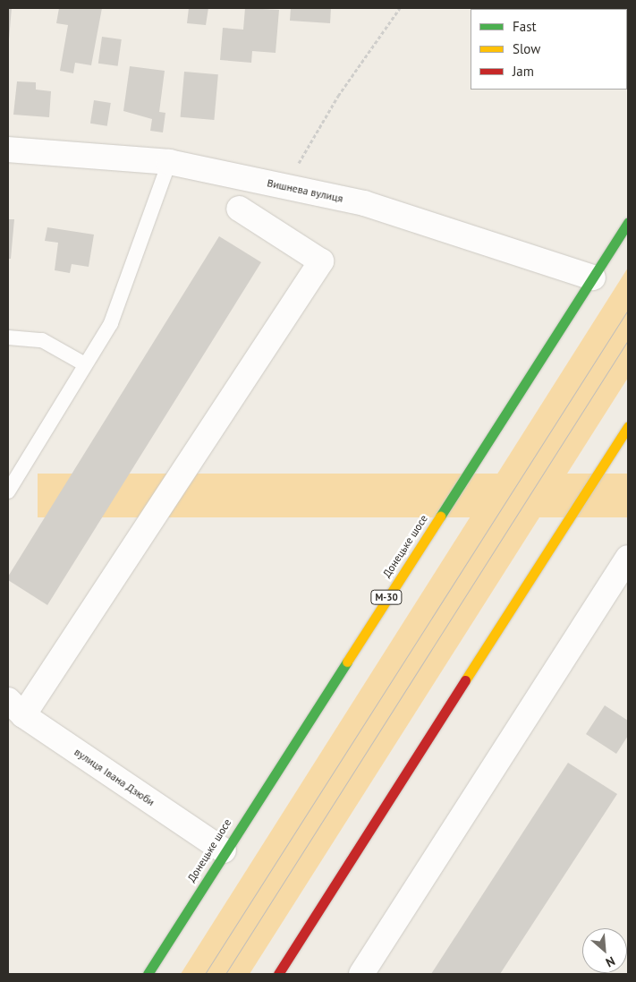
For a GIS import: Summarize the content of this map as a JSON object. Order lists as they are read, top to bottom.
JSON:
{
  "streets": {
    "highway": ["Донецьке шосе", "М-30"],
    "street": ["Вишнева вулиця", "вулиця Івана Дзюби"]
  },
  "crossings": [
    ["Вишнева вулиця", "Донецьке шосе"],
    ["Донецьке шосе", "вулиця Івана Дзюби"]
  ],
  "legend": ["Fast", "Slow", "Jam"],
  "north": "bottom right"
}
